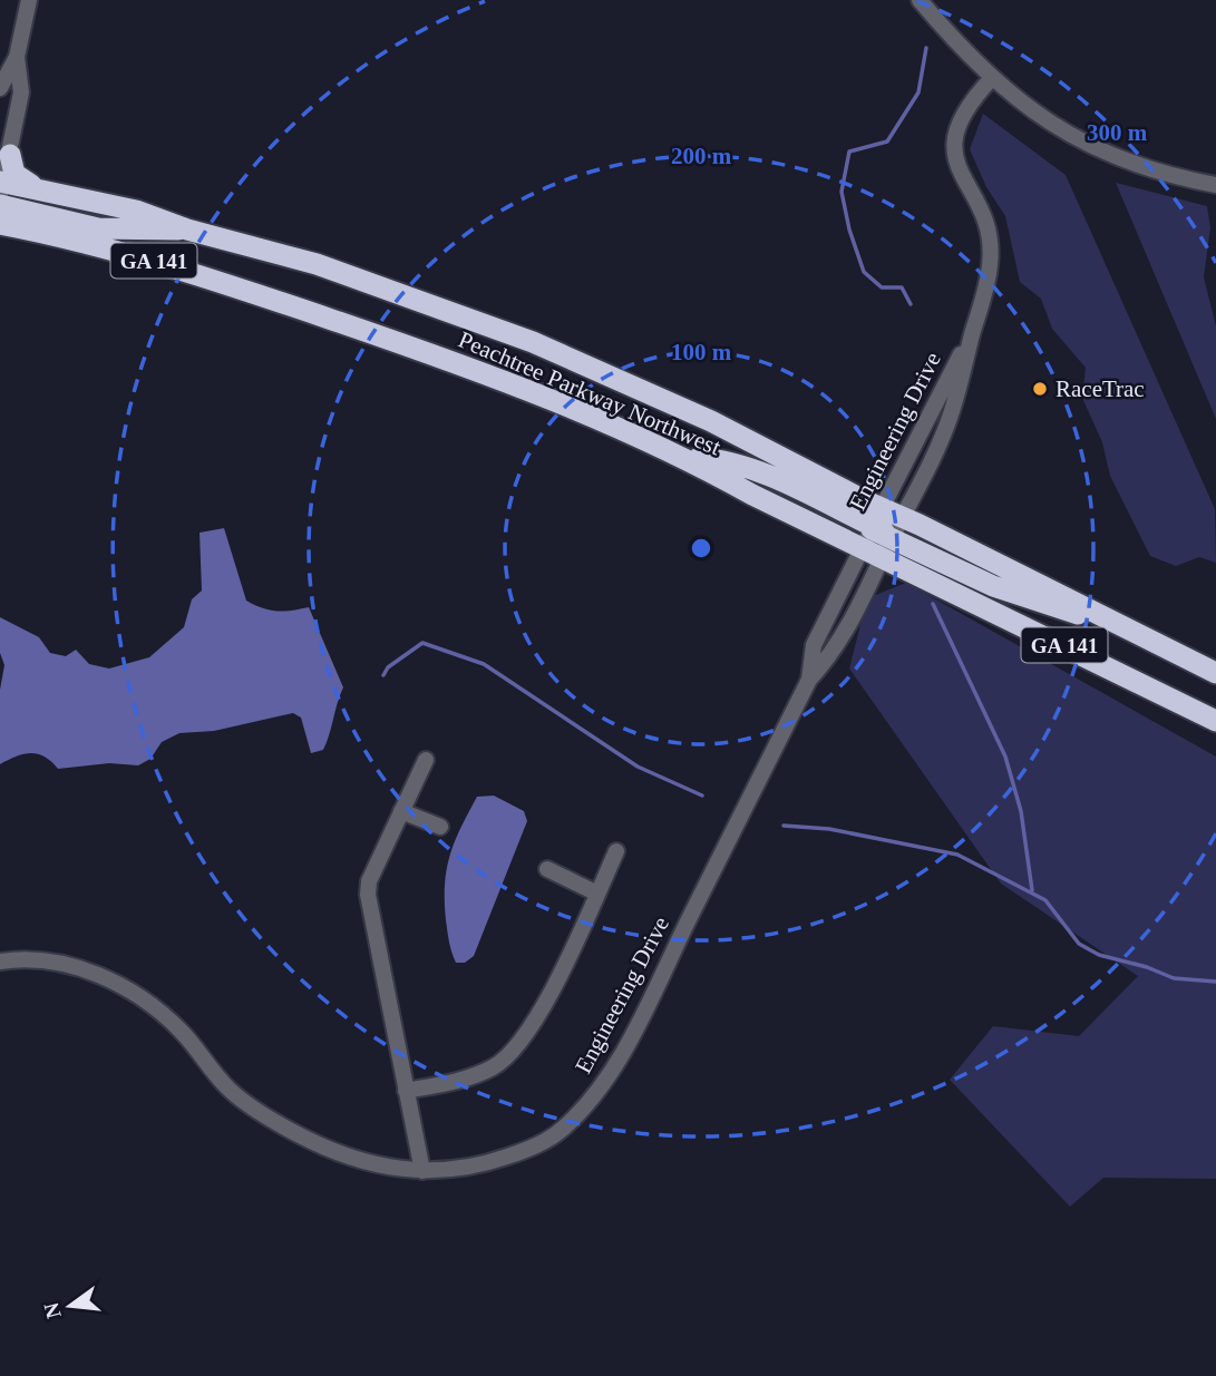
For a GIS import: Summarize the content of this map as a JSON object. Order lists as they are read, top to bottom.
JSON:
{
  "streets": {
    "highway": ["GA 141", "Peachtree Parkway Northwest"],
    "street": ["Engineering Drive"]
  },
  "crossings": [
    ["Peachtree Parkway Northwest", "Engineering Drive"]
  ],
  "places": ["RaceTrac"],
  "north": "left",
  "rings": ["300 m", "200 m", "100 m"]
}
